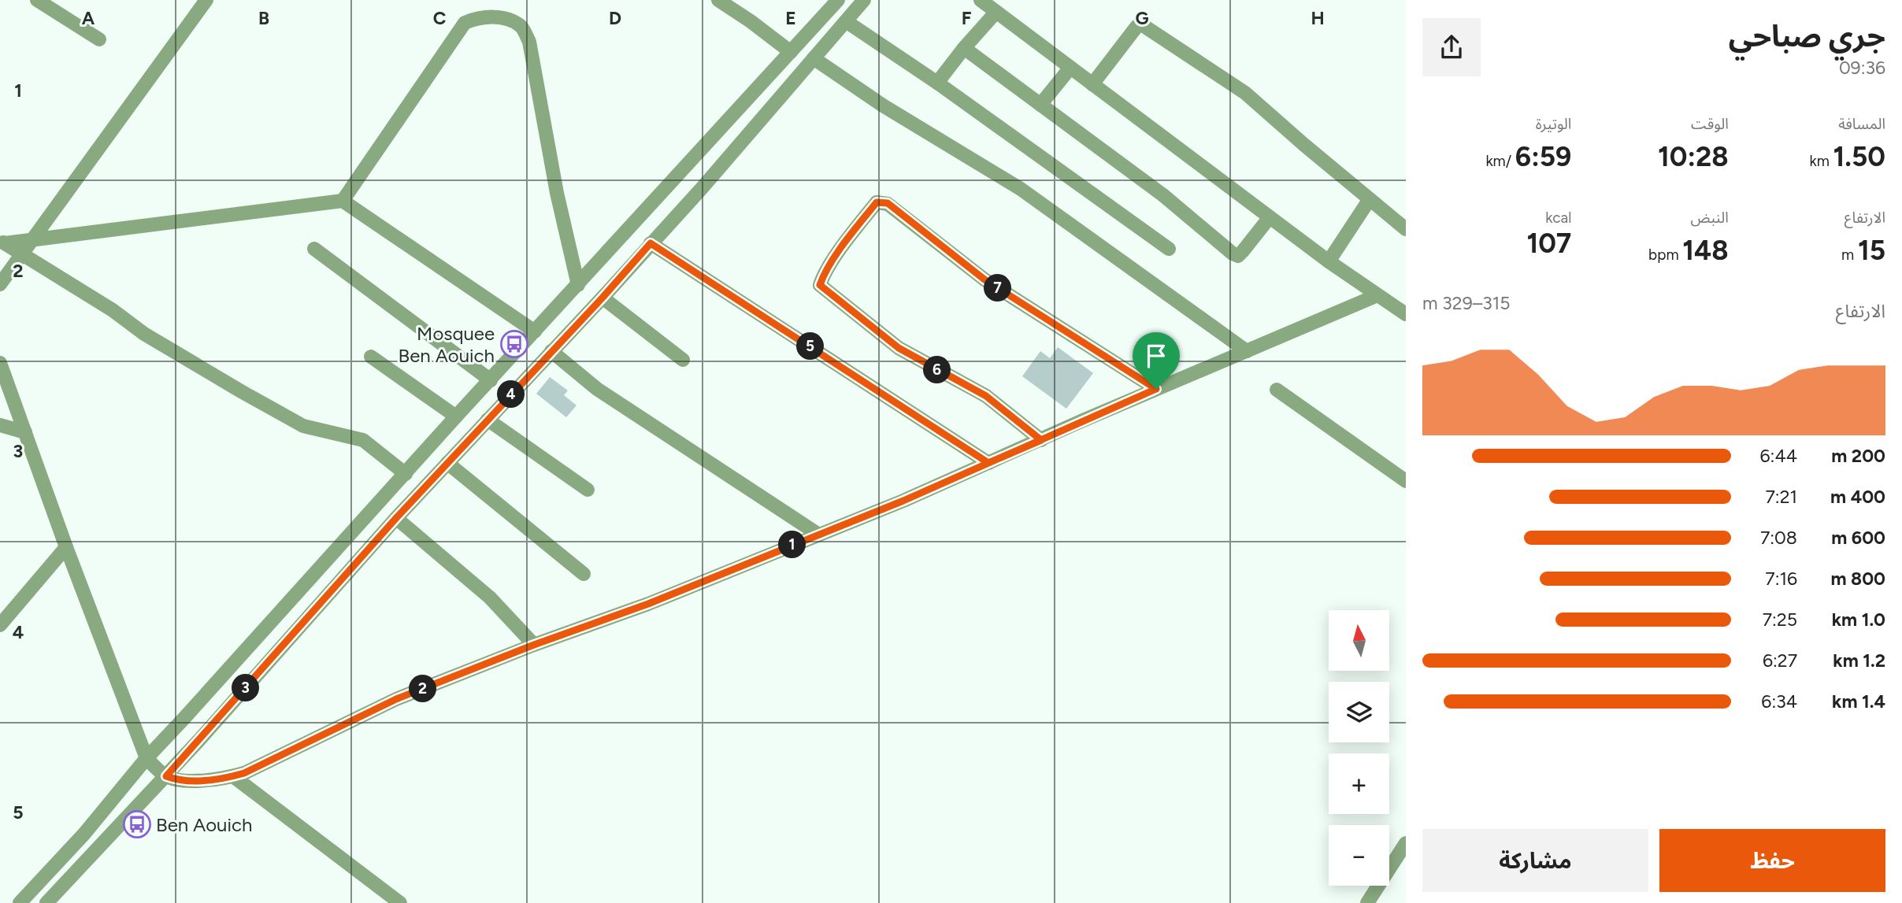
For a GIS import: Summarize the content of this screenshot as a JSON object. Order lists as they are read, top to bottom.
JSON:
{
  "places": {
    "bus stop": ["Mosquee Ben Aouich", "Ben Aouich"]
  },
  "north": "top",
  "page": {
    "heading": ["جري صباحي", "09:36"],
    "stats": [
      ["المسافة", "1.50 km"],
      ["الوقت", "10:28"],
      ["الوتيرة", "6:59 /km"],
      ["الارتفاع", "15 m"],
      ["النبض", "148 bpm"],
      ["kcal", "107"]
    ],
    "pins": [
      "7",
      "5",
      "6",
      "4",
      "1",
      "3",
      "2"
    ],
    "chart": ["الارتفاع", "315–329 m"],
    "list": [
      {
        "name": "200 m",
        "note": "6:44"
      },
      {
        "name": "400 m",
        "note": "7:21"
      },
      {
        "name": "600 m",
        "note": "7:08"
      },
      {
        "name": "800 m",
        "note": "7:16"
      },
      {
        "name": "1.0 km",
        "note": "7:25"
      },
      {
        "name": "1.2 km",
        "note": "6:27"
      },
      {
        "name": "1.4 km",
        "note": "6:34"
      }
    ],
    "map_buttons": ["+", "−"],
    "buttons": ["حفظ", "مشاركة"]
  },
  "grid": {
    "columns": [
      "A",
      "B",
      "C",
      "D",
      "E",
      "F",
      "G",
      "H"
    ],
    "rows": [
      "1",
      "2",
      "3",
      "4",
      "5"
    ]
  }
}
